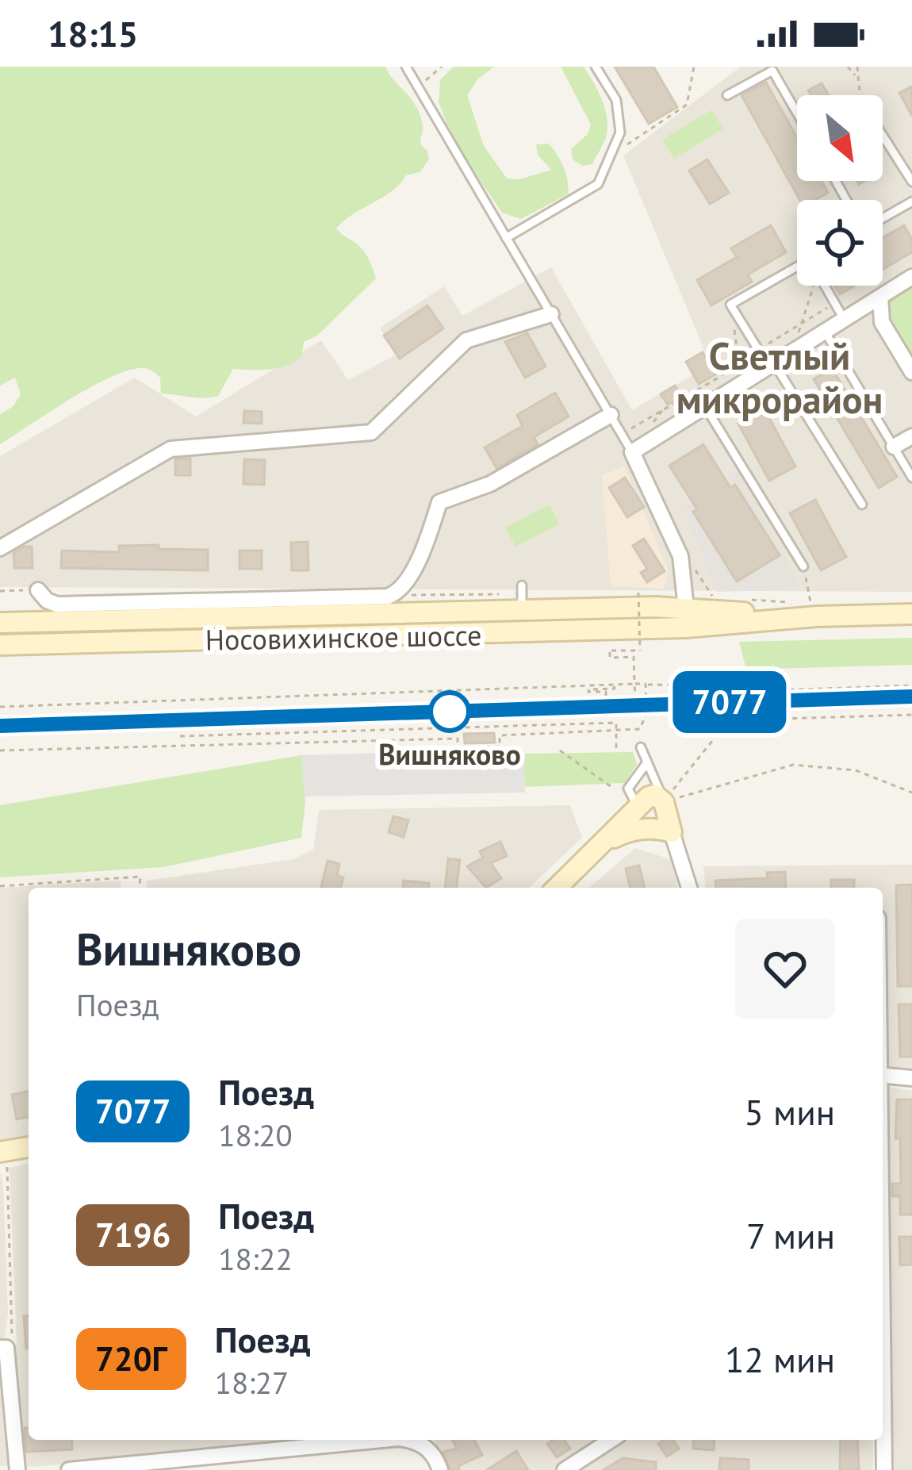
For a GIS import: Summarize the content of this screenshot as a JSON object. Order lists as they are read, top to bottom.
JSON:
{
  "streets": {
    "main road": ["Носовихинское шоссе"]
  },
  "districts": ["Светлый микрорайон"],
  "places": ["Вишняково"],
  "north": "bottom right",
  "page": {
    "status": "18:15",
    "on_map": "7077",
    "heading": ["Вишняково", "Поезд"],
    "list": [
      {
        "mark": "7077",
        "name": "Поезд",
        "note": "18:20",
        "value": "5 мин"
      },
      {
        "mark": "7196",
        "name": "Поезд",
        "note": "18:22",
        "value": "7 мин"
      },
      {
        "mark": "720Г",
        "name": "Поезд",
        "note": "18:27",
        "value": "12 мин"
      }
    ]
  }
}
